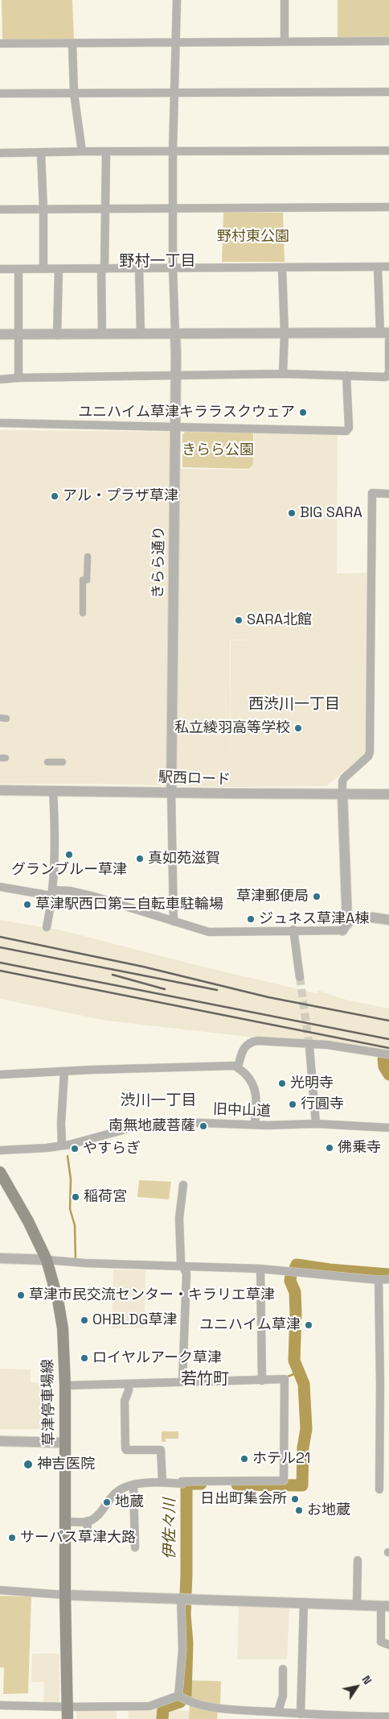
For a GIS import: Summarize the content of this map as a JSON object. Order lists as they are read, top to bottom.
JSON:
{
  "streets": {
    "main road": ["草津停車場線"],
    "street": ["きらら通り", "駅西ロード", "旧中山道"]
  },
  "crossings": [
    ["きらら通り", "駅西ロード"]
  ],
  "districts": [
    "野村一丁目",
    "西渋川一丁目",
    "渋川一丁目",
    "若竹町"
  ],
  "water": ["伊佐々川"],
  "parks": ["野村東公園", "きらら公園"],
  "places": [
    "ユニハイム草津キララスクウェア",
    "アル・プラザ草津",
    "BIG SARA",
    "SARA北館",
    "私立綾羽高等学校",
    "グランブルー草津",
    "真如苑滋賀",
    "草津郵便局",
    "草津駅西口第二自転車駐輪場",
    "ジュネス草津A棟",
    "光明寺",
    "行圓寺",
    "南無地蔵菩薩",
    "佛乗寺",
    "やすらぎ",
    "稲荷宮",
    "草津市民交流センター・キラリエ草津",
    "OHBLDG草津",
    "ユニハイム草津",
    "ロイヤルアーク草津",
    "ホテル21",
    "神吉医院",
    "日出町集会所",
    "地蔵",
    "お地蔵",
    "サーパス草津大路"
  ],
  "north": "top right"
}
